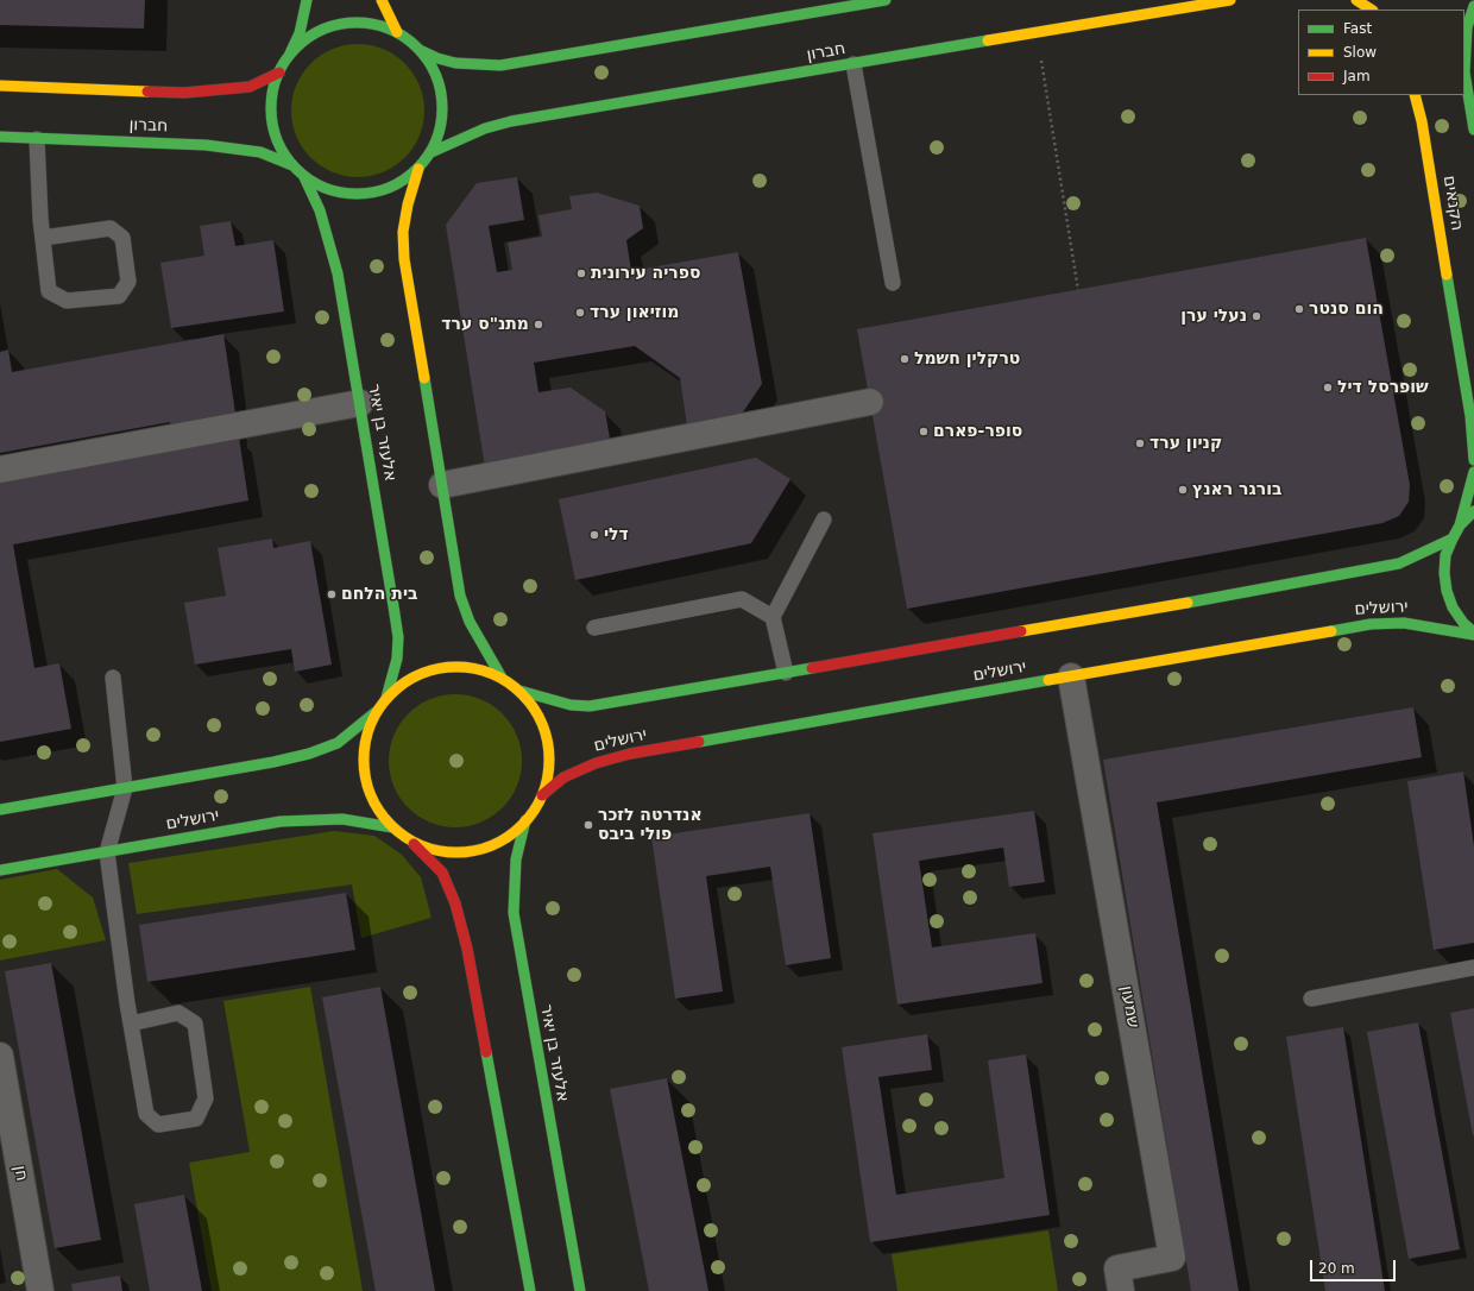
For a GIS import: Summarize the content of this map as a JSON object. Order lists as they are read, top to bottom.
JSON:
{
  "streets": {
    "main road": [
      "חברון",
      "הקנאים",
      "אלעזר בן יאיר",
      "ירושלים"
    ],
    "street": ["שמעון", "חן"]
  },
  "crossings": [
    ["ירושלים", "שמעון"]
  ],
  "places": [
    "ספריה עירונית",
    "הום סנטר",
    "מוזיאון ערד",
    "נעלי ערן",
    "מתנ\"ס ערד",
    "טרקלין חשמל",
    "שופרסל דיל",
    "סופר-פארם",
    "קניון ערד",
    "בורגר ראנץ",
    "דלי",
    "בית הלחם",
    "אנדרטה לזכר פולי ביבס"
  ],
  "legend": ["Fast", "Slow", "Jam"],
  "scale_bar": "20 m"
}
